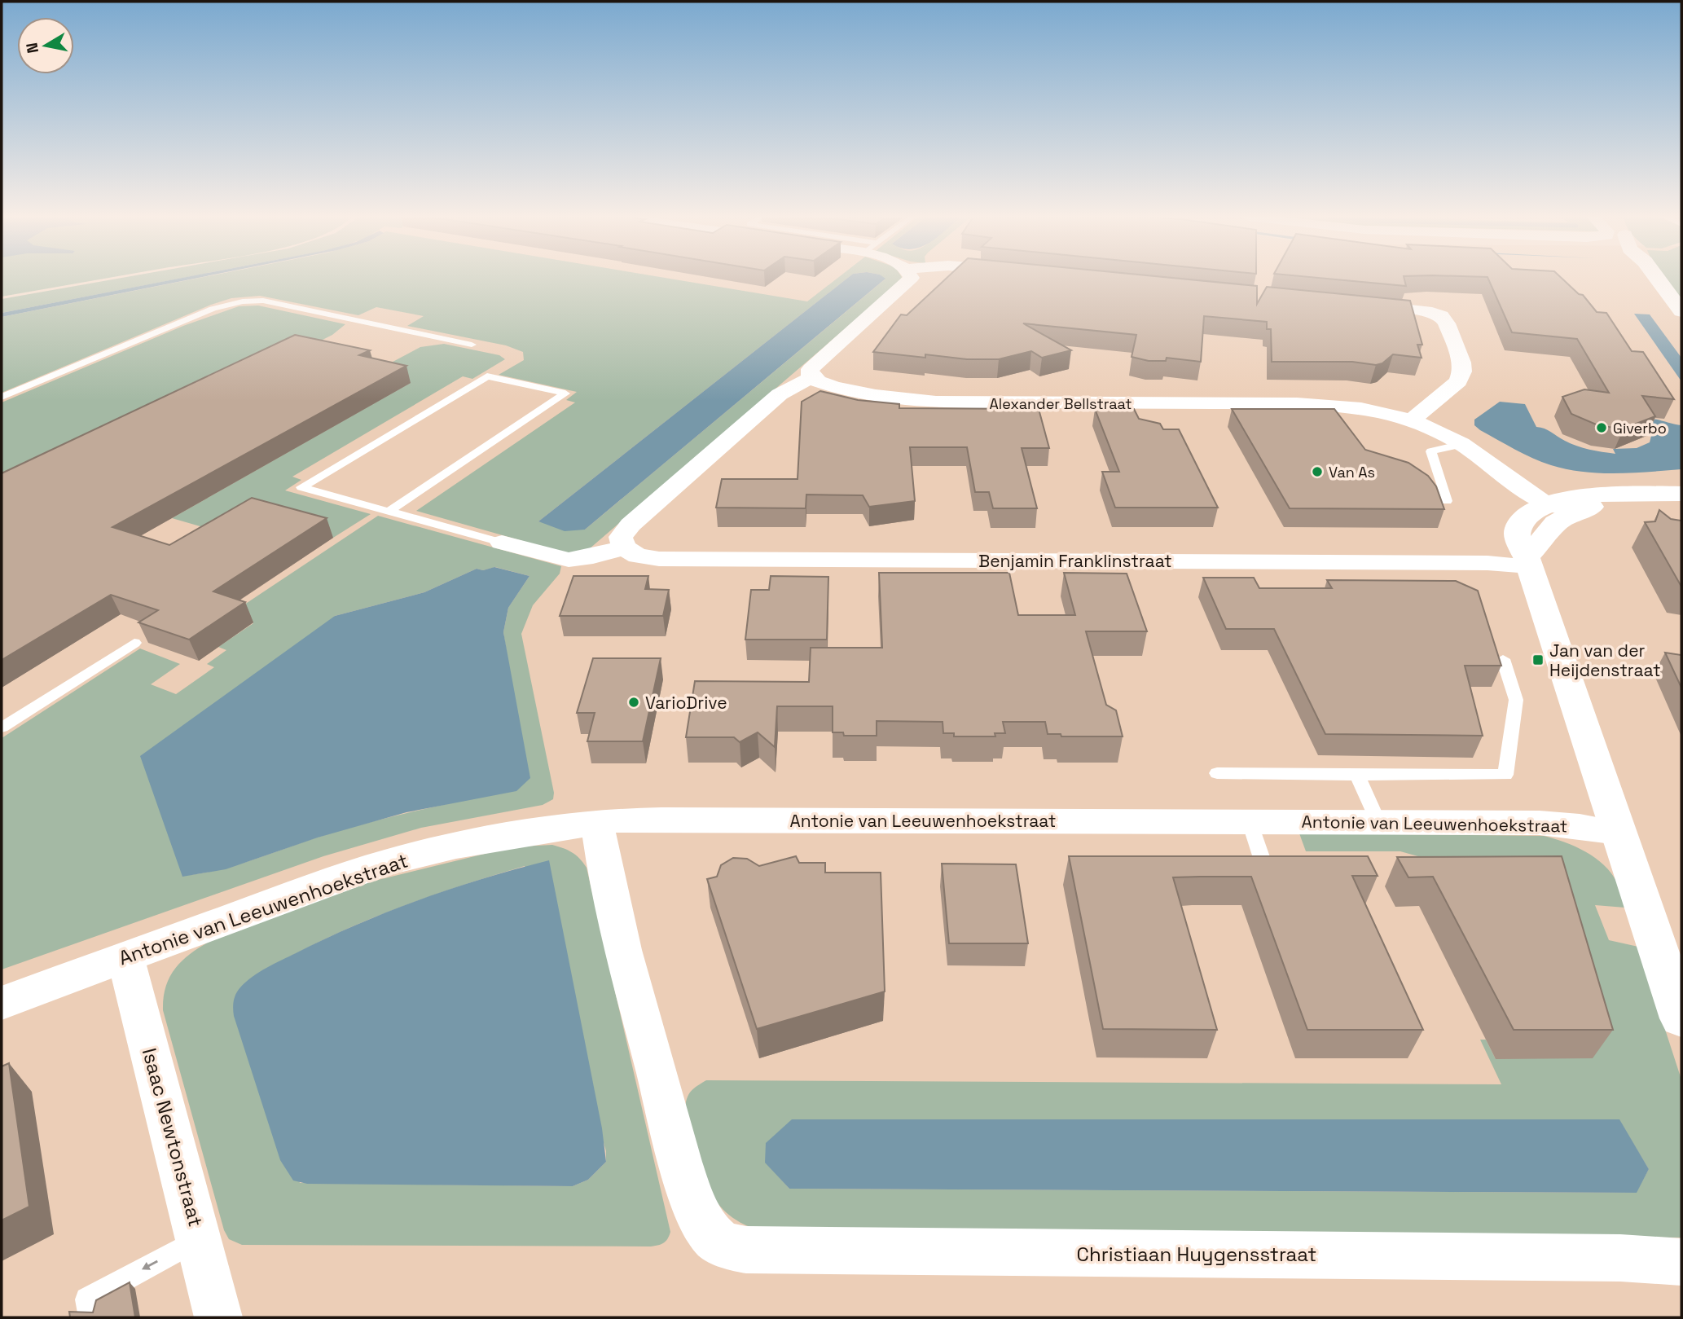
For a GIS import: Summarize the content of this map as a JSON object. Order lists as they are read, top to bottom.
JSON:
{
  "streets": {
    "street": [
      "Alexander Bellstraat",
      "Benjamin Franklinstraat",
      "Antonie van Leeuwenhoekstraat",
      "Isaac Newtonstraat",
      "Christiaan Huygensstraat"
    ]
  },
  "crossings": [
    ["Antonie van Leeuwenhoekstraat", "Isaac Newtonstraat"],
    ["Antonie van Leeuwenhoekstraat", "Christiaan Huygensstraat"]
  ],
  "places": {
    "other": ["Giverbo", "Van As", "VarioDrive"],
    "transit": ["Jan van der Heijdenstraat"]
  },
  "north": "left"
}
